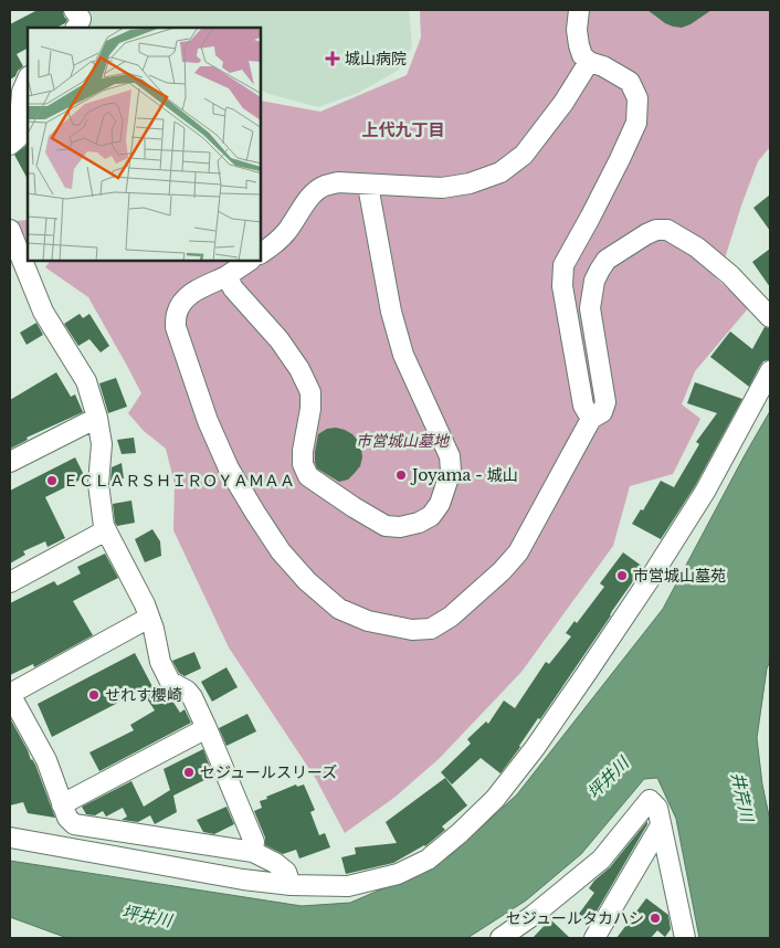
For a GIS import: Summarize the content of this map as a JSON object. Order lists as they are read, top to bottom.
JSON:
{
  "districts": ["上代九丁目"],
  "water": ["坪井川", "井芹川"],
  "parks": ["市営城山墓地"],
  "places": {
    "health": ["城山病院"],
    "other": [
      "Joyama - 城山",
      "ＥＣＬＡＲＳＨＩＲＯＹＡＭＡＡ",
      "市営城山墓苑",
      "せれす櫻崎",
      "セジュールスリーズ",
      "セジュールタカハシ"
    ]
  }
}
